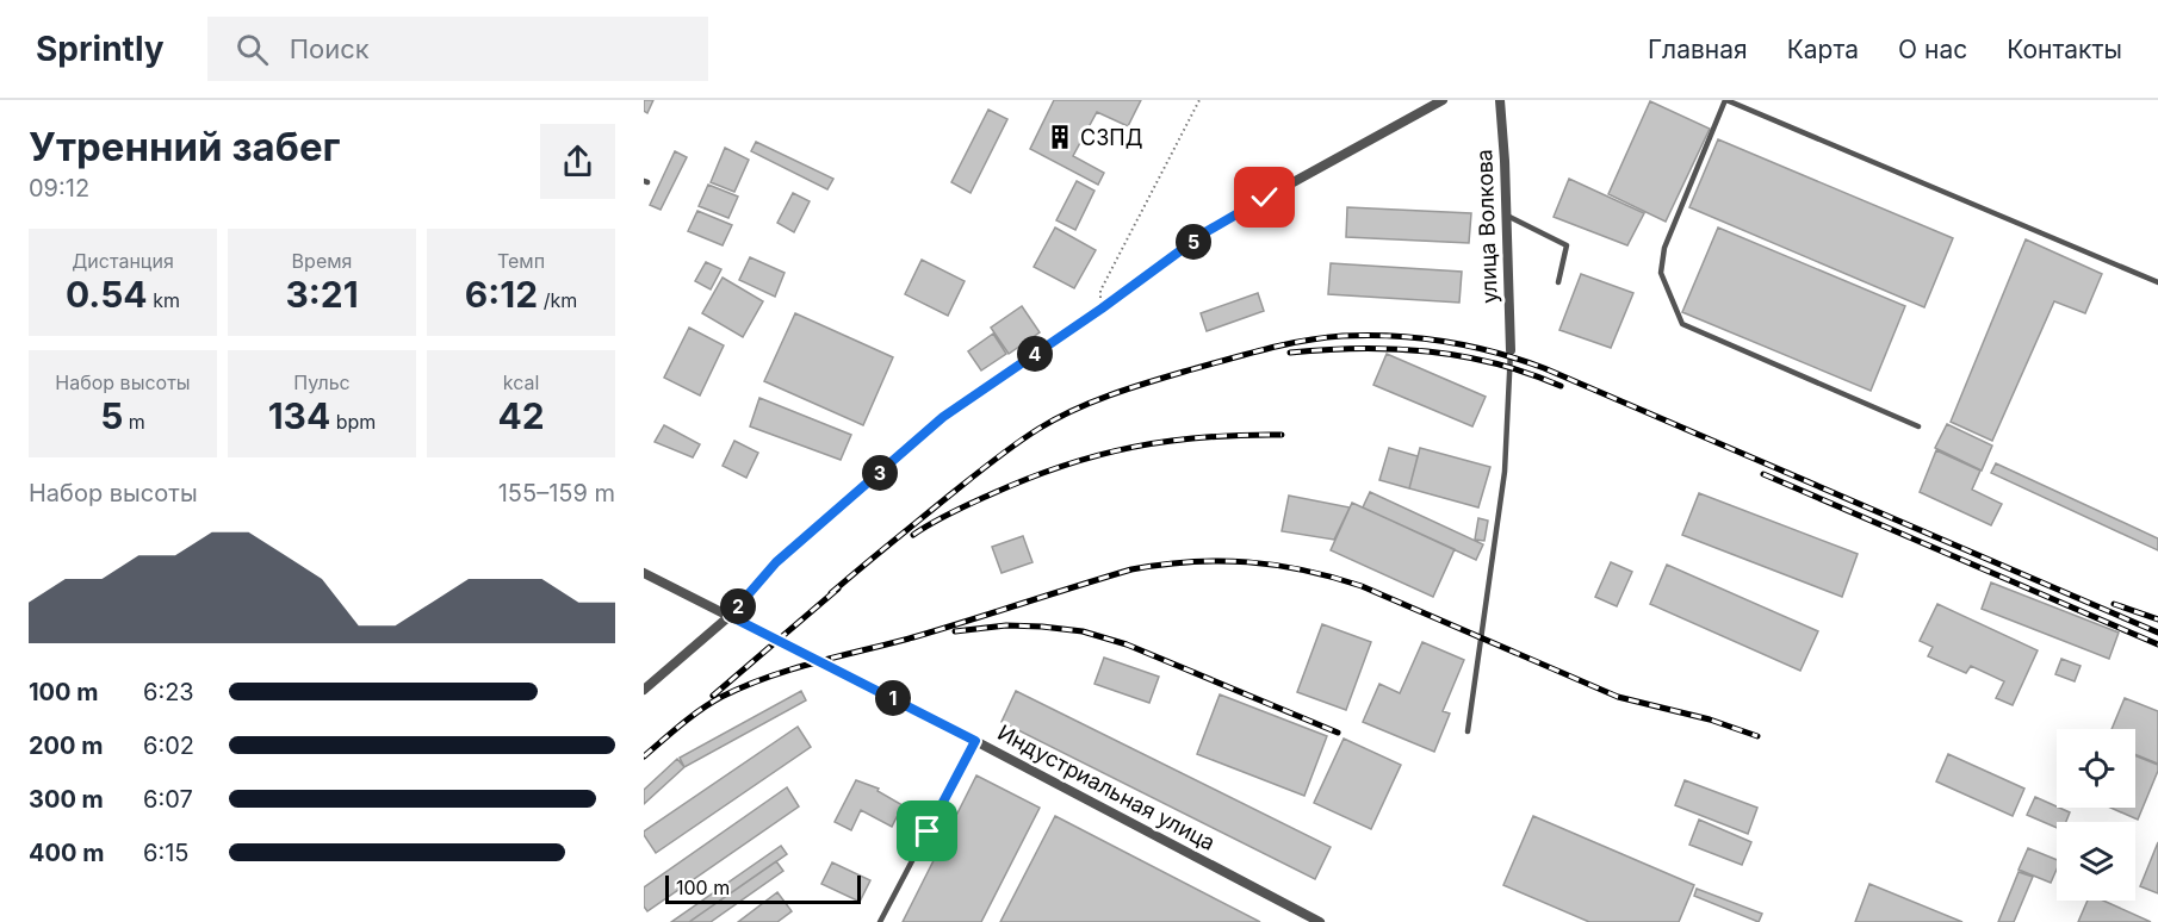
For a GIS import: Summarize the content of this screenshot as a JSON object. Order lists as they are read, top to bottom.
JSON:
{
  "streets": {
    "street": ["улица Волкова", "Индустриальная улица"]
  },
  "places": {
    "building": ["СЗПД"]
  },
  "scale_bar": "100 m",
  "page": {
    "header": "Sprintly",
    "search": "Поиск",
    "nav": [
      "Главная",
      "Карта",
      "О нас",
      "Контакты"
    ],
    "heading": ["Утренний забег", "09:12"],
    "stats": [
      ["Дистанция", "0.54 km"],
      ["Время", "3:21"],
      ["Темп", "6:12 /km"],
      ["Набор высоты", "5 m"],
      ["Пульс", "134 bpm"],
      ["kcal", "42"]
    ],
    "pins": [
      "5",
      "4",
      "3",
      "2",
      "1"
    ],
    "chart": ["Набор высоты", "155–159 m"],
    "list": [
      {
        "name": "100 m",
        "note": "6:23"
      },
      {
        "name": "200 m",
        "note": "6:02"
      },
      {
        "name": "300 m",
        "note": "6:07"
      },
      {
        "name": "400 m",
        "note": "6:15"
      }
    ],
    "scale": "100 m"
  }
}
